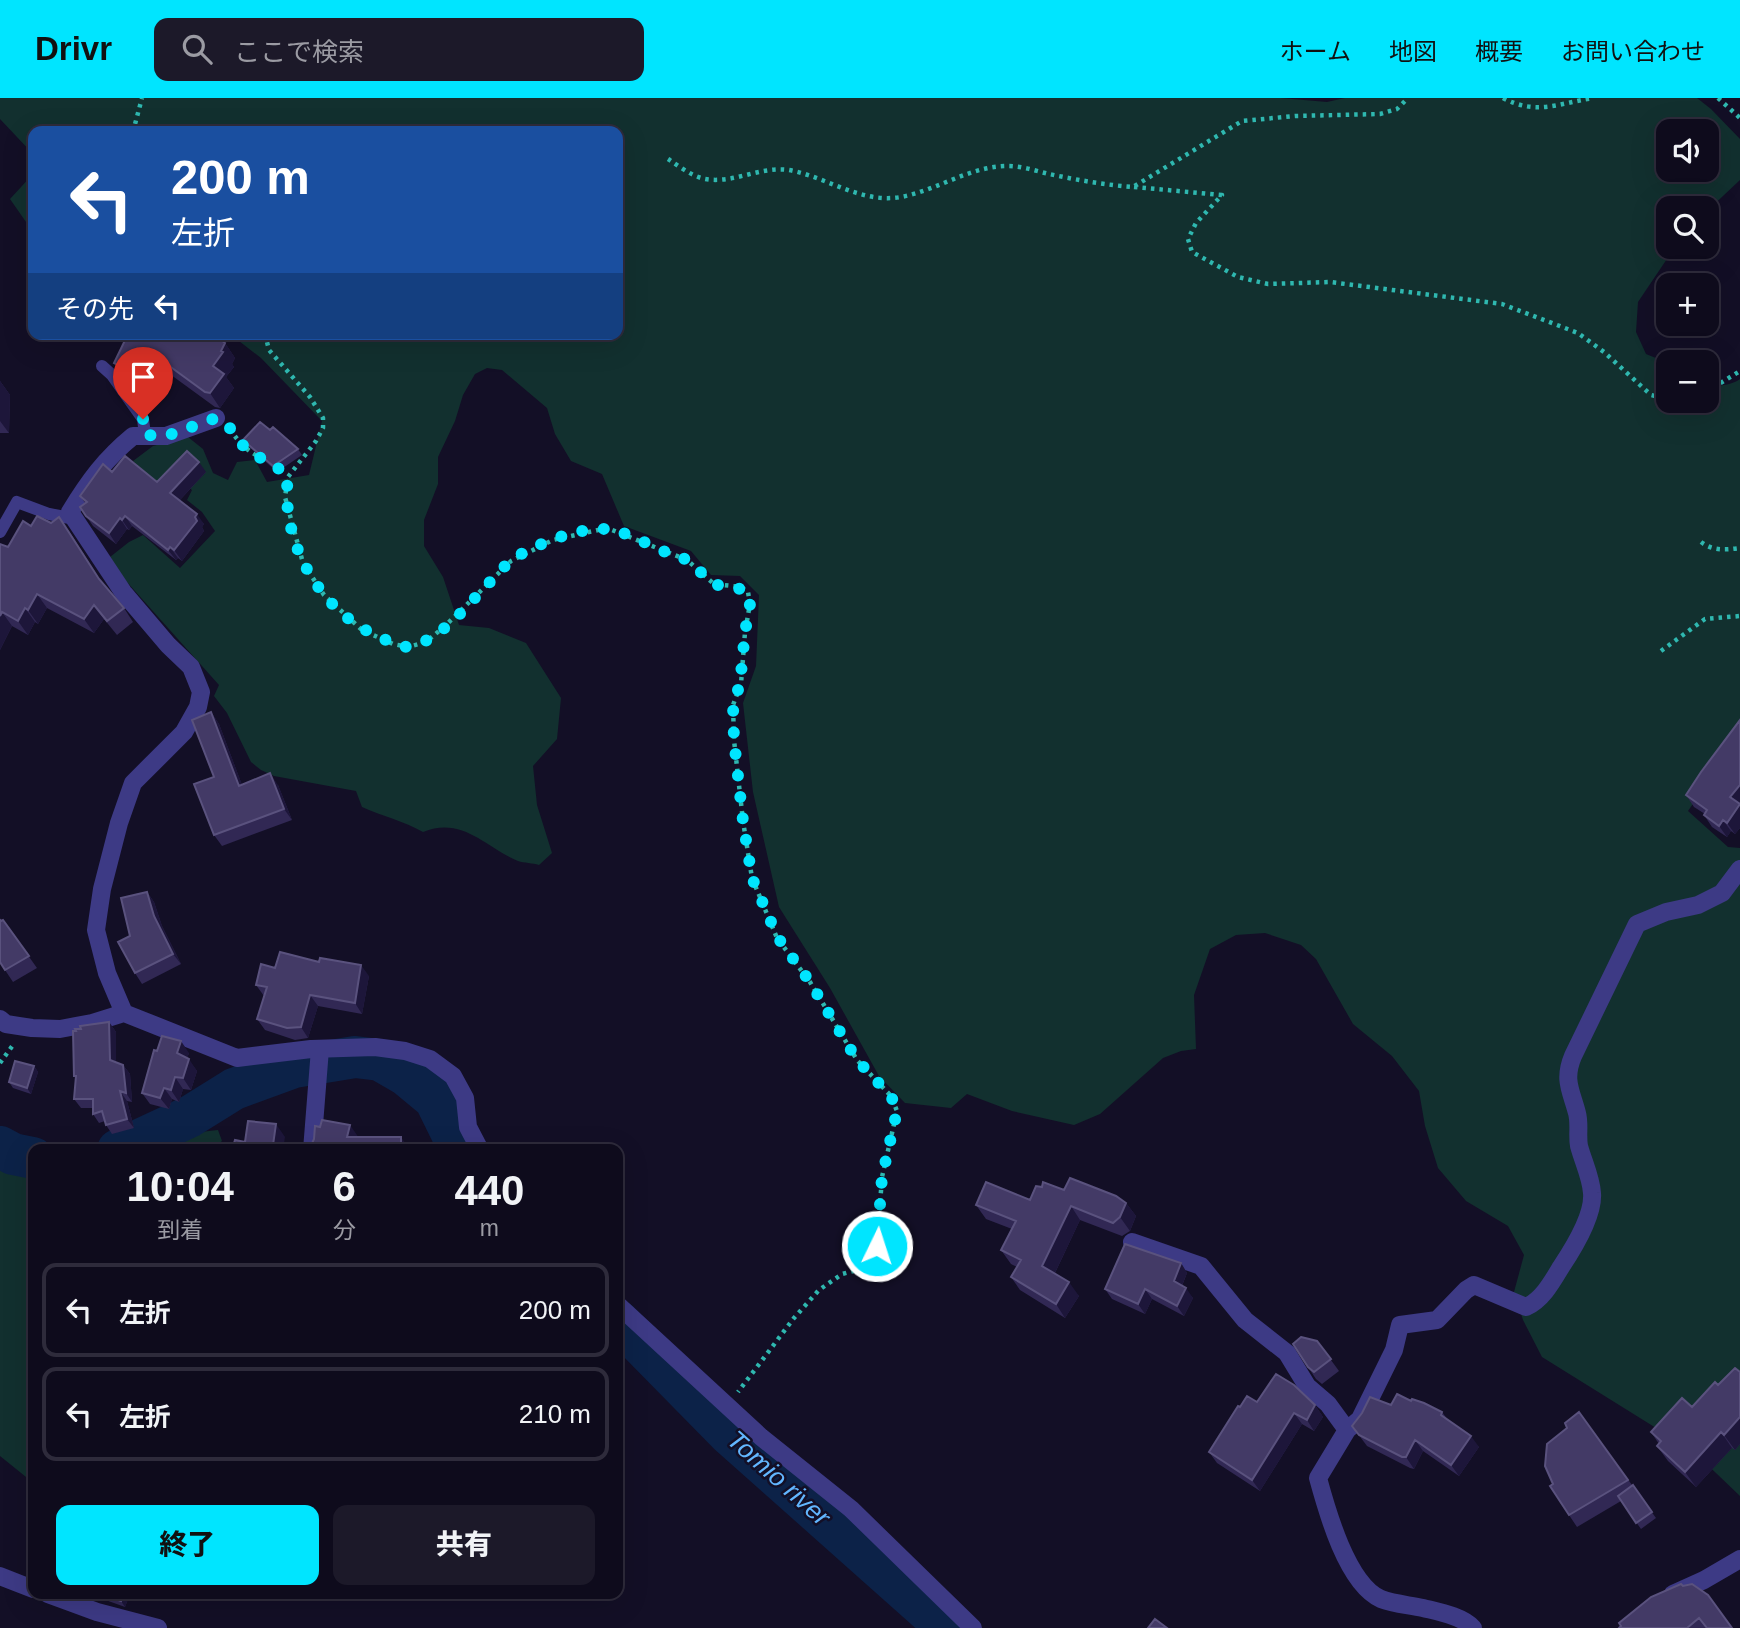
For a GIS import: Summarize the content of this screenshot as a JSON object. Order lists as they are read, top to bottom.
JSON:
{
  "water": ["Tomio river"],
  "page": {
    "header": "Drivr",
    "search": "ここで検索",
    "nav": [
      "ホーム",
      "地図",
      "概要",
      "お問い合わせ"
    ],
    "map_buttons": ["+", "−"],
    "turn": ["200 m", "左折"],
    "then": "その先",
    "eta": [
      "10:04",
      "到着",
      "6",
      "分",
      "440",
      "m"
    ],
    "list": [
      {
        "name": "左折",
        "value": "200 m"
      },
      {
        "name": "左折",
        "value": "210 m"
      }
    ],
    "buttons": ["終了", "共有"]
  }
}
